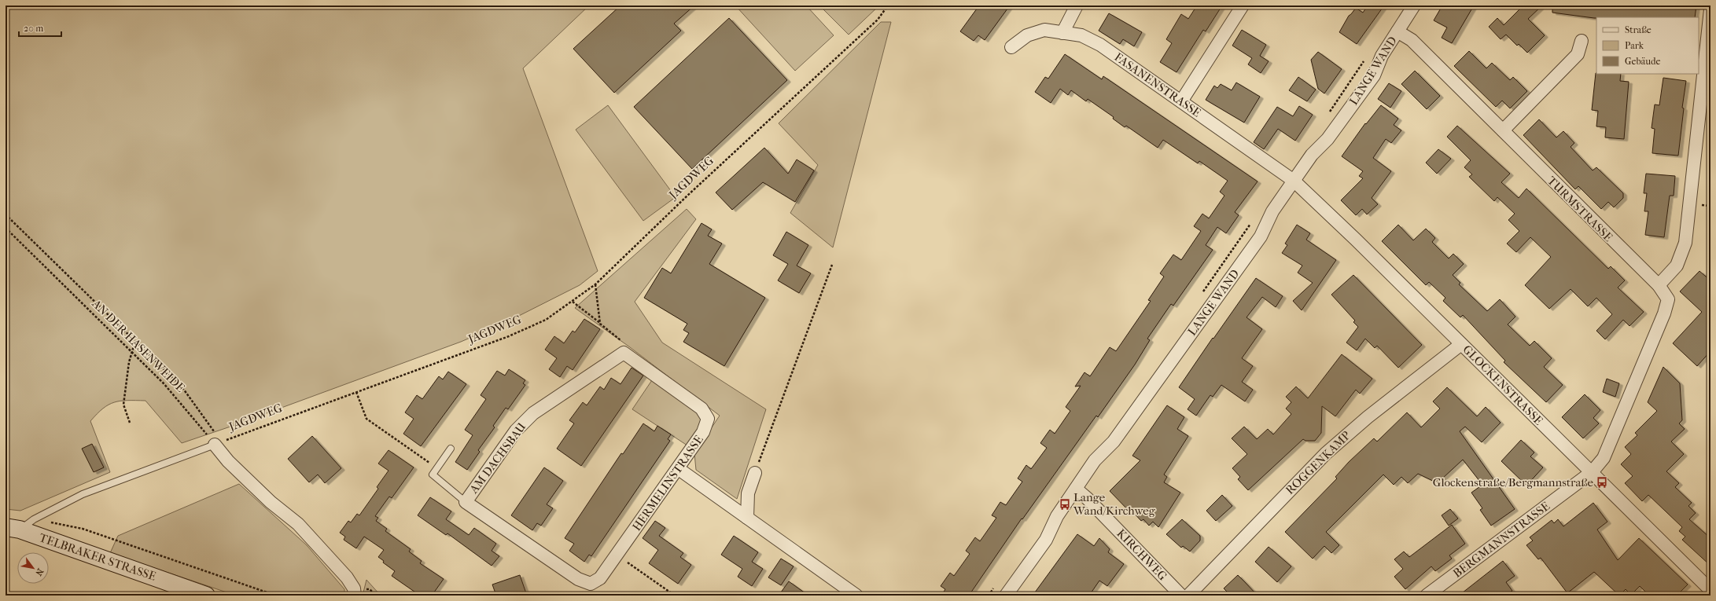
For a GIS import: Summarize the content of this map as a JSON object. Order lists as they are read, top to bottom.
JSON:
{
  "streets": {
    "street": [
      "LANGE WAND",
      "FASANENSTRASSE",
      "TURMSTRASSE",
      "GLOCKENSTRASSE",
      "AM DACHSBAU",
      "ROGGENKAMP",
      "HERMELINSTRASSE",
      "BERGMANNSTRASSE",
      "KIRCHWEG",
      "TELBRAKER STRASSE"
    ],
    "path": ["JAGDWEG", "AN DER HASENWEIDE"]
  },
  "crossings": [
    ["LANGE WAND", "FASANENSTRASSE"],
    ["LANGE WAND", "TURMSTRASSE"],
    ["LANGE WAND", "GLOCKENSTRASSE"],
    ["LANGE WAND", "KIRCHWEG"],
    ["FASANENSTRASSE", "GLOCKENSTRASSE"],
    ["JAGDWEG", "AN DER HASENWEIDE"],
    ["TURMSTRASSE", "GLOCKENSTRASSE"],
    ["TURMSTRASSE", "BERGMANNSTRASSE"],
    ["GLOCKENSTRASSE", "ROGGENKAMP"],
    ["GLOCKENSTRASSE", "BERGMANNSTRASSE"],
    ["AM DACHSBAU", "HERMELINSTRASSE"]
  ],
  "places": {
    "bus stop": ["Glockenstraße/Bergmannstraße", "Lange Wand/Kirchweg"]
  },
  "legend": ["Straße", "Park", "Gebäude"],
  "scale_bar": "20 m",
  "north": "bottom right"
}
